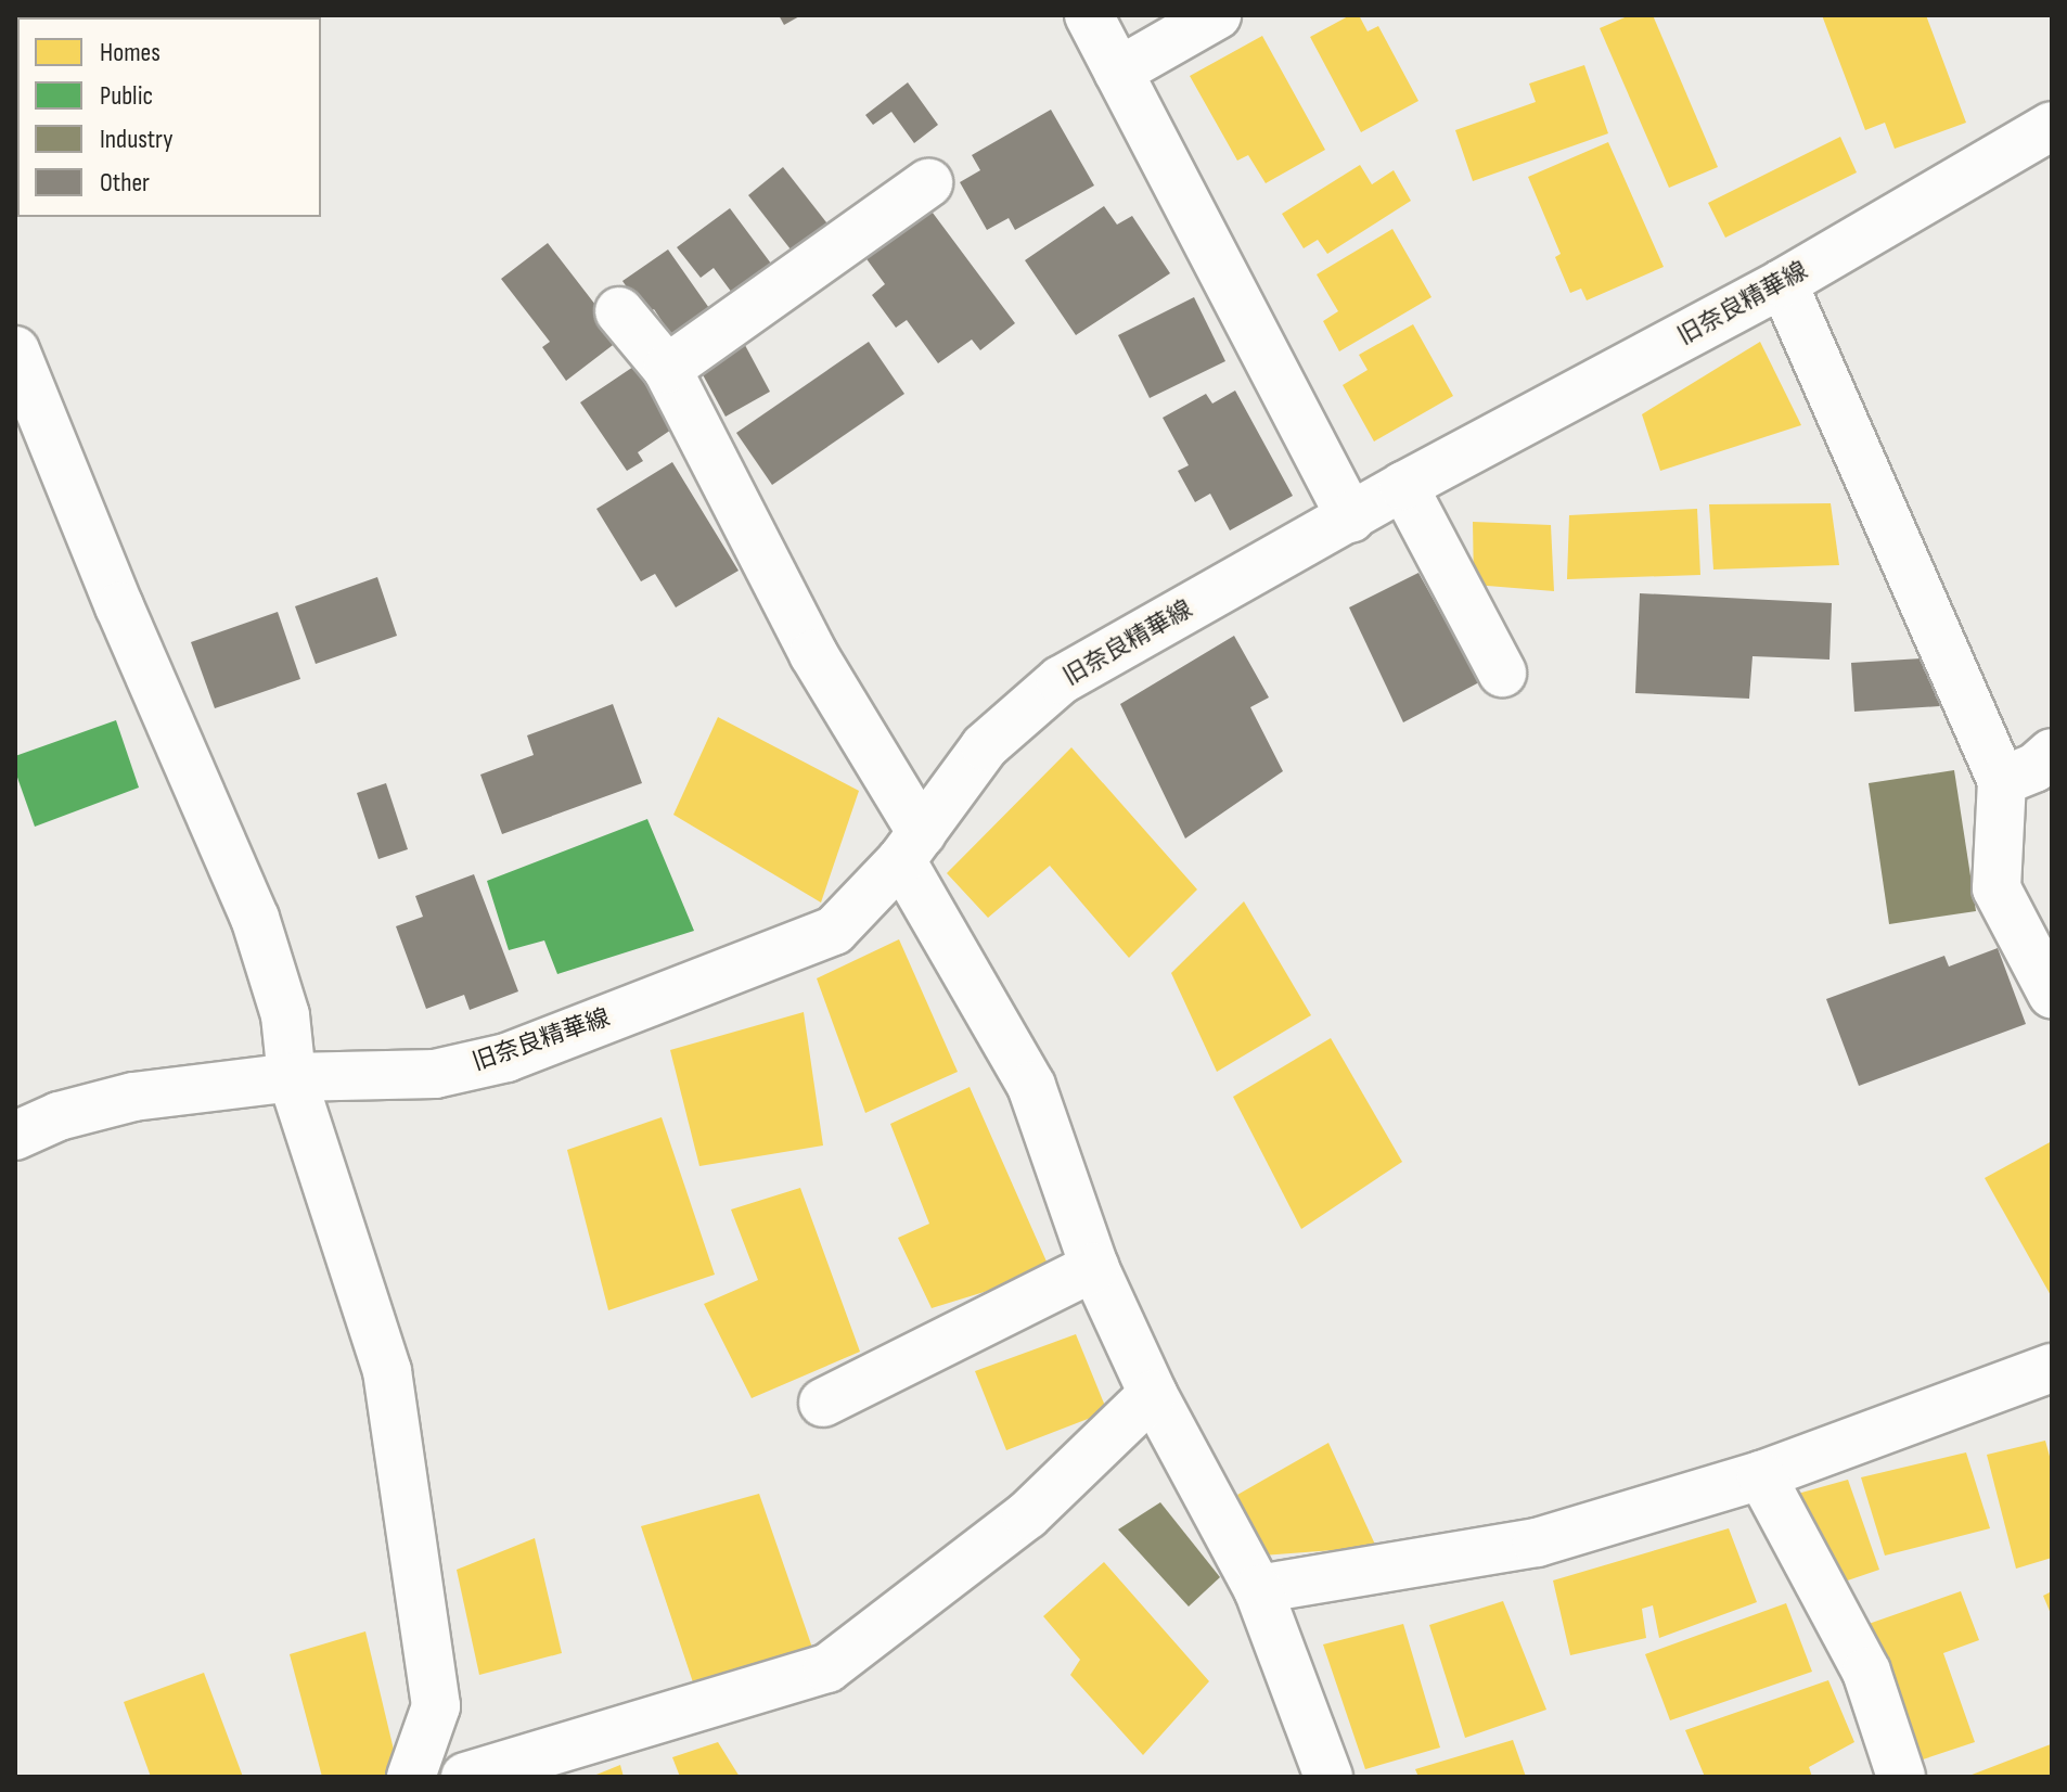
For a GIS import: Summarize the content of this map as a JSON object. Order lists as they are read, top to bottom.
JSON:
{
  "streets": {
    "street": ["旧奈良精華線"]
  },
  "legend": [
    "Homes",
    "Public",
    "Industry",
    "Other"
  ]
}
